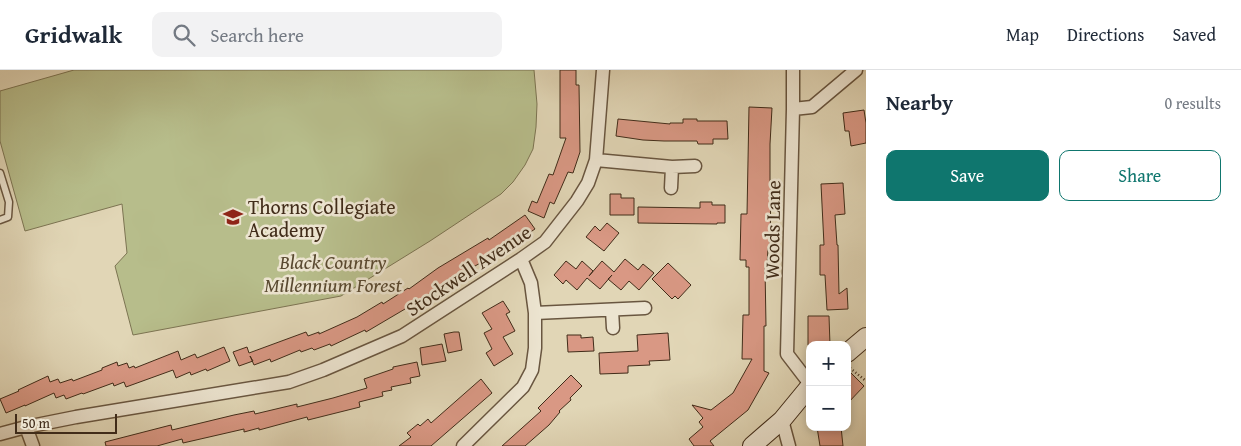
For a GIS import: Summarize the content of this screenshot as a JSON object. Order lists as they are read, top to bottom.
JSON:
{
  "streets": {
    "street": ["Woods Lane", "Stockwell Avenue"]
  },
  "parks": ["Black Country Millennium Forest"],
  "places": {
    "school or university": ["Thorns Collegiate Academy"]
  },
  "scale_bar": "50 m",
  "page": {
    "header": "Gridwalk",
    "search": "Search here",
    "nav": ["Map", "Directions", "Saved"],
    "heading": ["Nearby", "0 results"],
    "buttons": ["Save", "Share"],
    "map_buttons": ["+", "−"],
    "scale": "50 m"
  }
}
